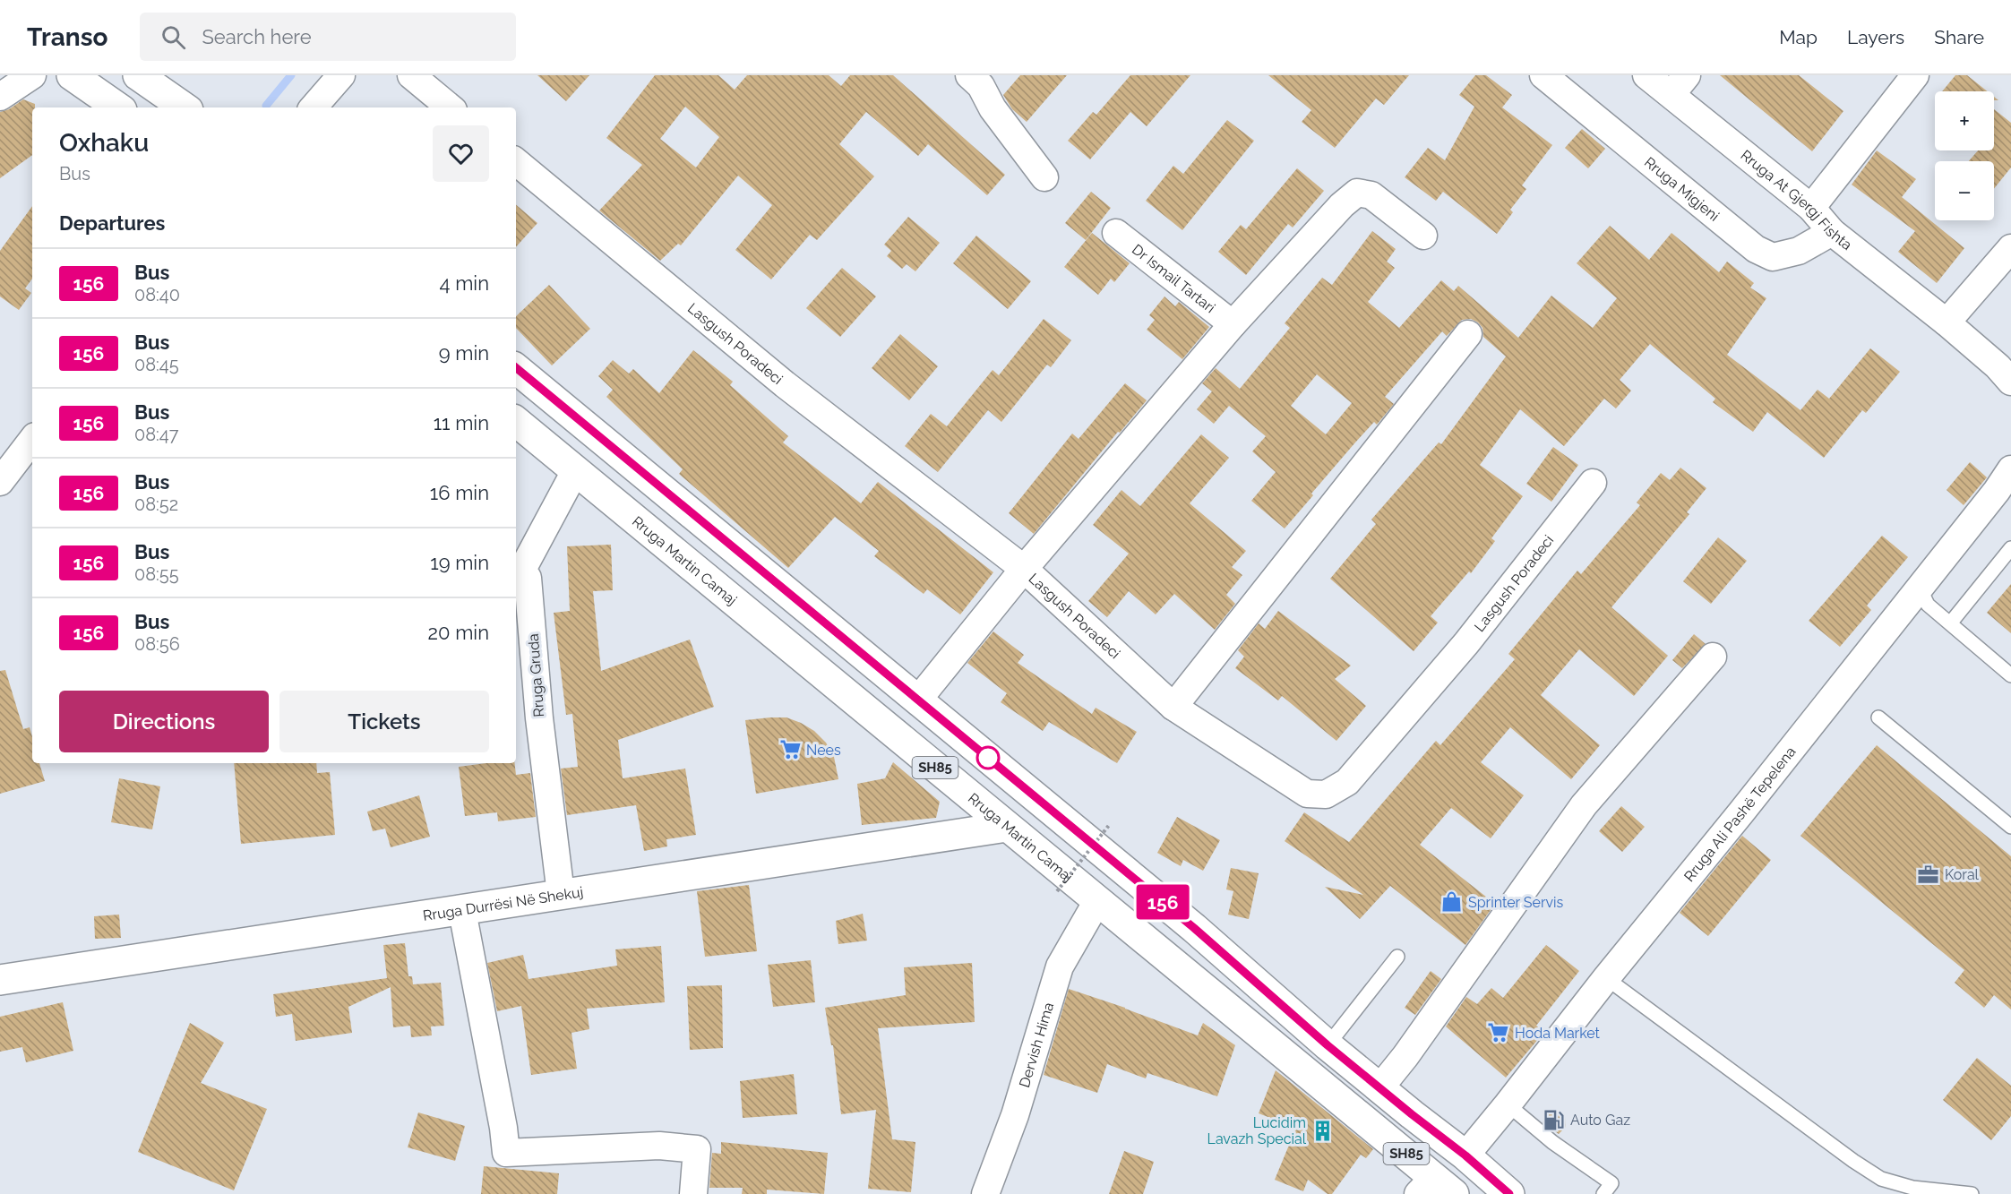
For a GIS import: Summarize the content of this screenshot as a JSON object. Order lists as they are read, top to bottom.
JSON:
{
  "streets": {
    "main road": ["Rruga Martin Camaj", "SH85", "Rruga Durrësi Në Shekuj"],
    "street": [
      "Rruga Migjeni",
      "Rruga At Gjergj Fishta",
      "Dr Ismail Tartari",
      "Lasgush Poradeci",
      "Rruga Gruda",
      "Rruga Ali Pashë Tepelena",
      "Dervish Hima"
    ]
  },
  "crossings": [
    ["Rruga Migjeni", "Rruga At Gjergj Fishta"],
    ["Rruga Martin Camaj", "Rruga Gruda"],
    ["Rruga Martin Camaj", "Rruga Durrësi Në Shekuj"],
    ["Rruga Martin Camaj", "Dervish Hima"],
    ["Rruga Gruda", "Rruga Durrësi Në Shekuj"],
    ["SH85", "Rruga Ali Pashë Tepelena"]
  ],
  "places": {
    "supermarket": ["Nees", "Hoda Market"],
    "office": ["Koral"],
    "shop": ["Sprinter Servis"],
    "fuel station": ["Auto Gaz"],
    "building": ["Lucidim Lavazh Special"]
  },
  "lines": ["bus line 156"],
  "page": {
    "header": "Transo",
    "search": "Search here",
    "nav": ["Map", "Layers", "Share"],
    "on_map": "156",
    "map_buttons": ["+", "−"],
    "heading": [
      ["Oxhaku", "Bus"],
      "Departures"
    ],
    "list": [
      {
        "mark": "156",
        "name": "Bus",
        "note": "08:40",
        "value": "4 min"
      },
      {
        "mark": "156",
        "name": "Bus",
        "note": "08:45",
        "value": "9 min"
      },
      {
        "mark": "156",
        "name": "Bus",
        "note": "08:47",
        "value": "11 min"
      },
      {
        "mark": "156",
        "name": "Bus",
        "note": "08:52",
        "value": "16 min"
      },
      {
        "mark": "156",
        "name": "Bus",
        "note": "08:55",
        "value": "19 min"
      },
      {
        "mark": "156",
        "name": "Bus",
        "note": "08:56",
        "value": "20 min"
      }
    ],
    "buttons": ["Directions", "Tickets"]
  }
}
